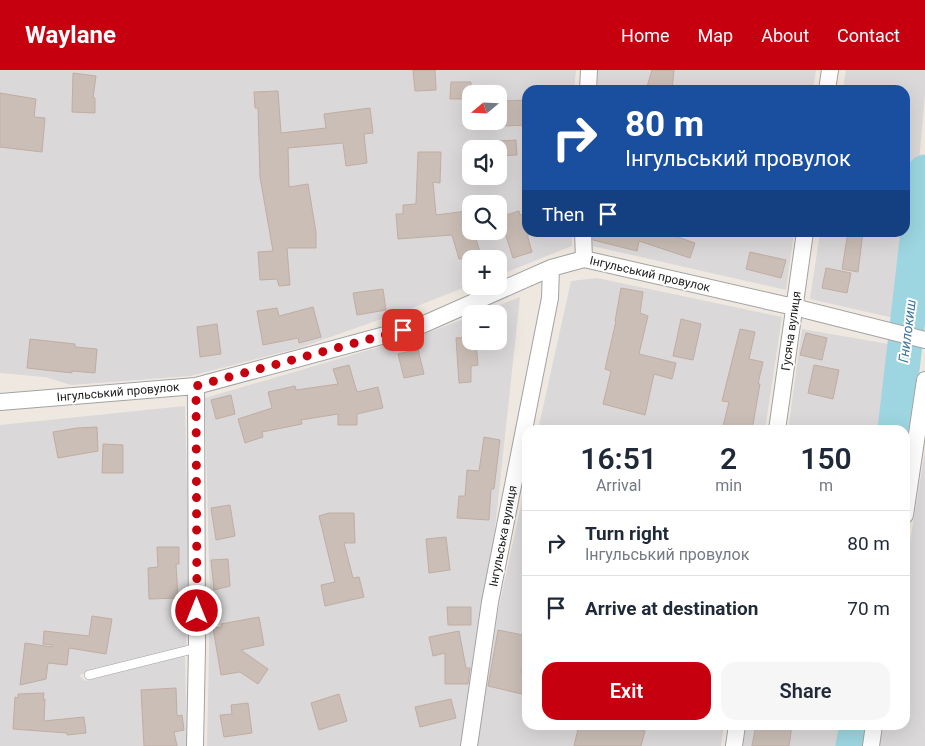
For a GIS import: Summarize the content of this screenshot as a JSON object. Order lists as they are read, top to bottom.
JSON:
{
  "streets": {
    "street": ["Інгульський провулок", "Гусяча вулиця", "Інгульська вулиця"]
  },
  "crossings": [
    ["Інгульський провулок", "Гусяча вулиця"],
    ["Інгульський провулок", "Інгульська вулиця"]
  ],
  "water": ["Гнилокиш"],
  "north": "left",
  "page": {
    "header": "Waylane",
    "nav": [
      "Home",
      "Map",
      "About",
      "Contact"
    ],
    "map_buttons": ["+", "−"],
    "turn": ["80 m", "Інгульський провулок"],
    "then": "Then",
    "eta": [
      "16:51",
      "Arrival",
      "2",
      "min",
      "150",
      "m"
    ],
    "list": [
      {
        "name": "Turn right",
        "note": "Інгульський провулок",
        "value": "80 m"
      },
      {
        "name": "Arrive at destination",
        "value": "70 m"
      }
    ],
    "buttons": ["Exit", "Share"]
  }
}
